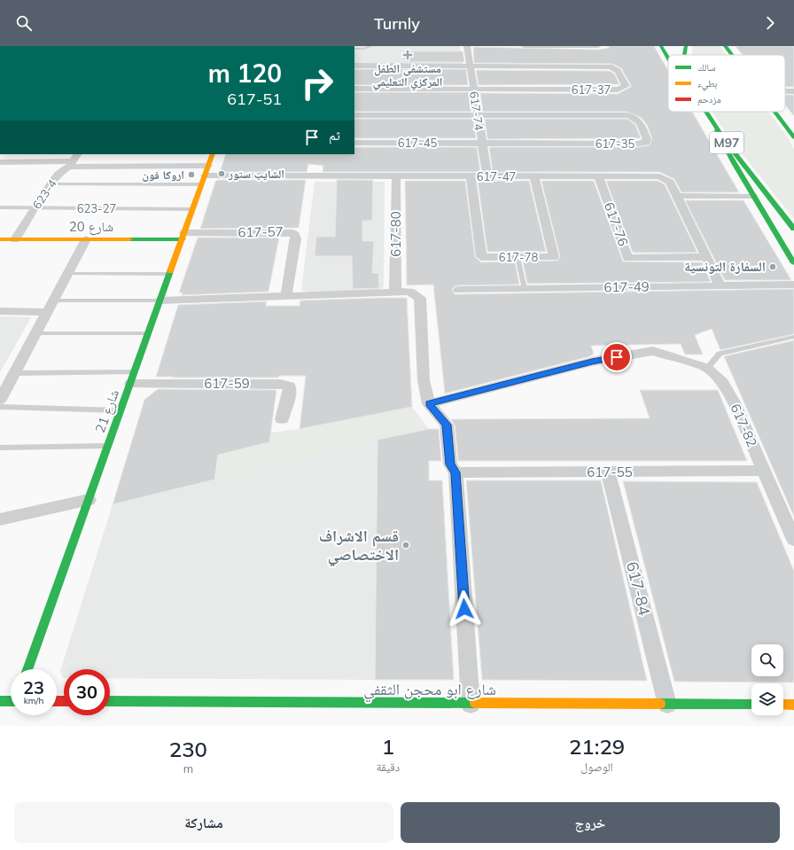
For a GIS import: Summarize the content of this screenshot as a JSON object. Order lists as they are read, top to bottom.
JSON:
{
  "streets": {
    "main road": [
      "M97",
      "شارع 20",
      "شارع 21",
      "شارع ابو محجن الثقفي"
    ],
    "street": [
      "617-37",
      "617-74",
      "617-45",
      "617-35",
      "617-47",
      "623-4",
      "617-76",
      "617-57",
      "617-80",
      "617-78",
      "617-49",
      "617-59",
      "617-82",
      "617-55",
      "617-84"
    ],
    "lane": ["623-27"]
  },
  "crossings": [
    ["617-37", "617-74"],
    ["617-74", "617-45"],
    ["617-74", "617-35"],
    ["617-74", "617-47"],
    ["617-45", "617-35"],
    ["617-47", "617-76"],
    ["617-47", "617-80"],
    ["617-47", "617-78"],
    ["617-47", "617-49"],
    ["617-47", "شارع 21"],
    ["623-4", "623-27"],
    ["623-4", "شارع 20"],
    ["623-27", "شارع 21"],
    ["شارع 20", "617-57"],
    ["شارع 20", "شارع 21"],
    ["617-57", "شارع 21"],
    ["617-59", "شارع 21"],
    ["617-82", "617-55"],
    ["617-55", "617-84"],
    ["617-84", "شارع ابو محجن الثقفي"]
  ],
  "places": {
    "health": ["مستشفى الطفل المركزي التعليمي"],
    "other": [
      "الشايب ستور",
      "اروكا فون",
      "السفارة التونسية",
      "قسم الاشراف الاختصاصي"
    ]
  },
  "legend": ["سالك", "بطيء", "مزدحم"],
  "page": {
    "header": "Turnly",
    "turn": ["120 m", "617-51"],
    "then": "ثم",
    "speed": "23 km/h",
    "limit": "30",
    "eta": [
      "21:29",
      "الوصول",
      "1",
      "دقيقة",
      "230",
      "m"
    ],
    "buttons": ["خروج", "مشاركة"]
  }
}
